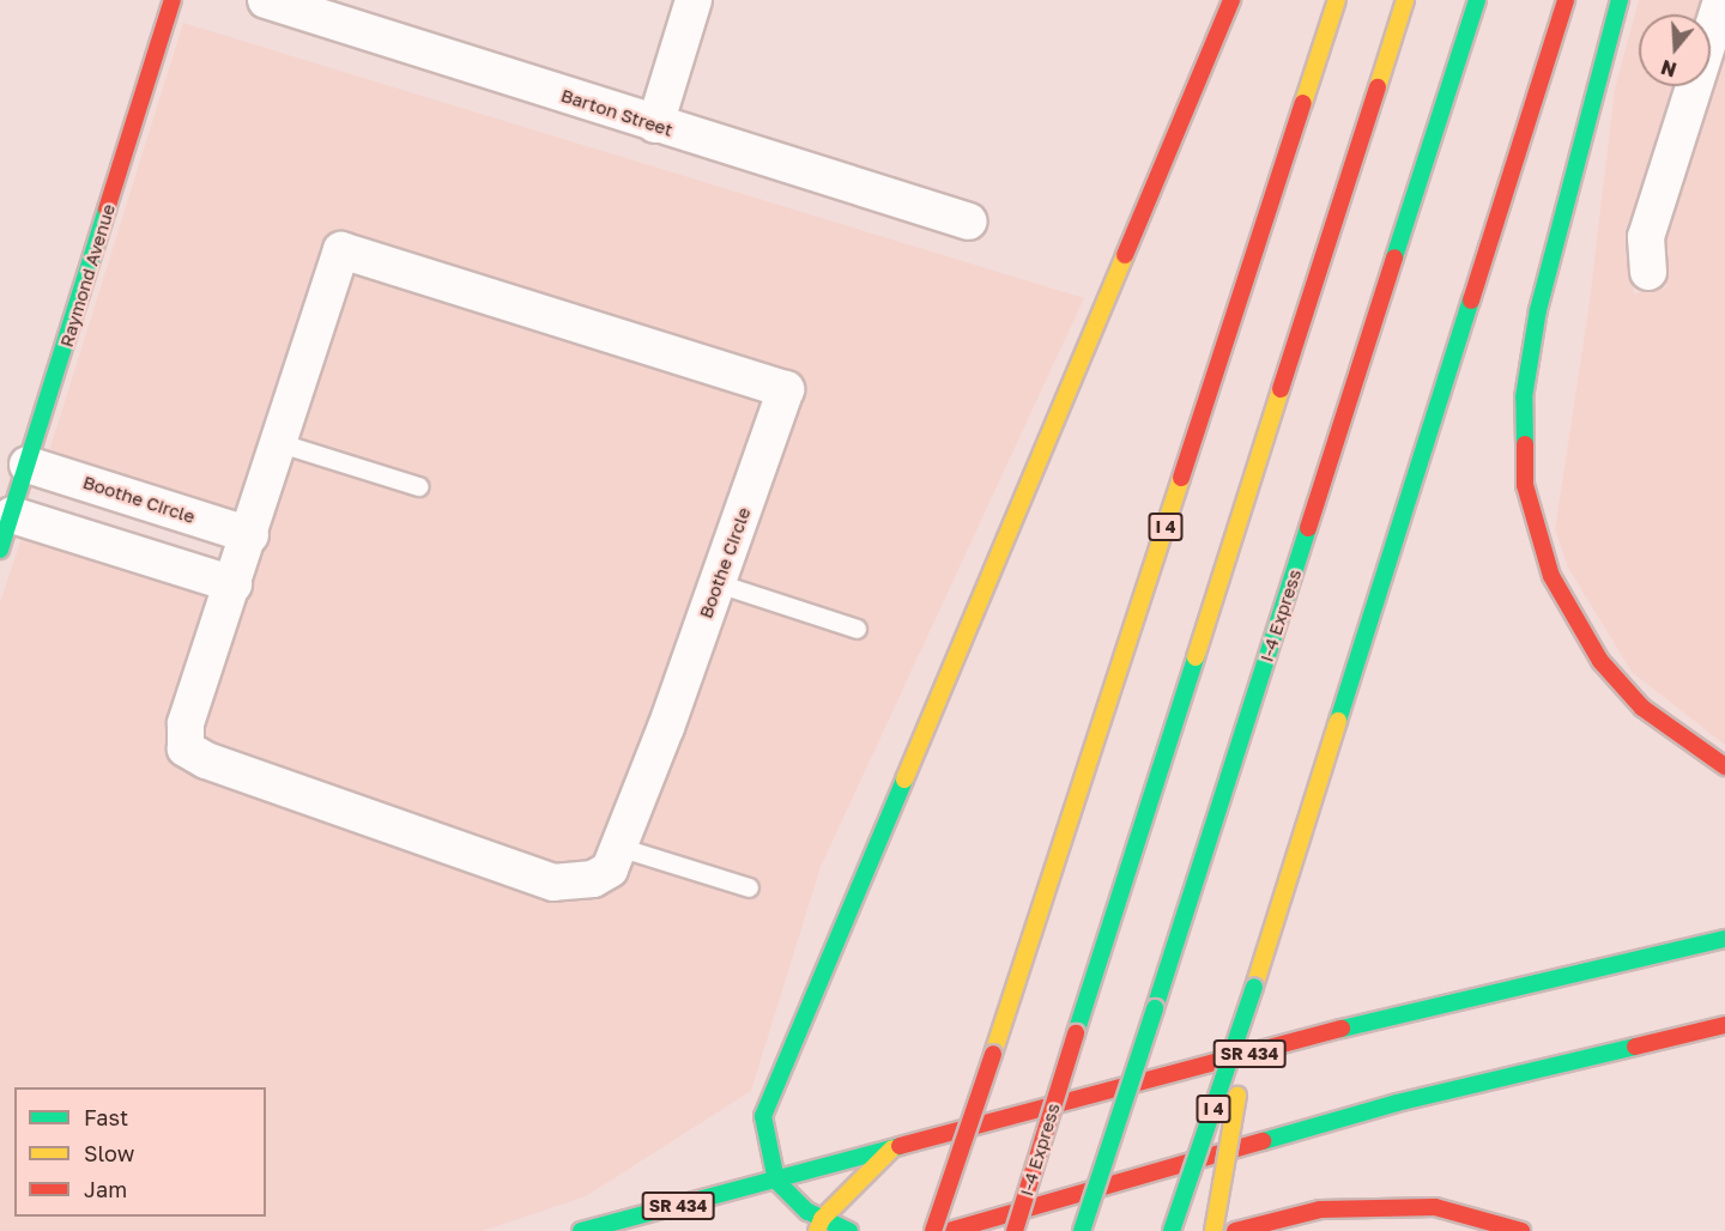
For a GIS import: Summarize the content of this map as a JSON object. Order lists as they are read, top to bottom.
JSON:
{
  "streets": {
    "main road": [
      "Raymond Avenue",
      "I 4",
      "I-4 Express",
      "SR 434"
    ],
    "street": ["Barton Street", "Boothe Circle"]
  },
  "crossings": [
    ["Raymond Avenue", "Boothe Circle"]
  ],
  "legend": ["Fast", "Slow", "Jam"],
  "north": "bottom"
}
